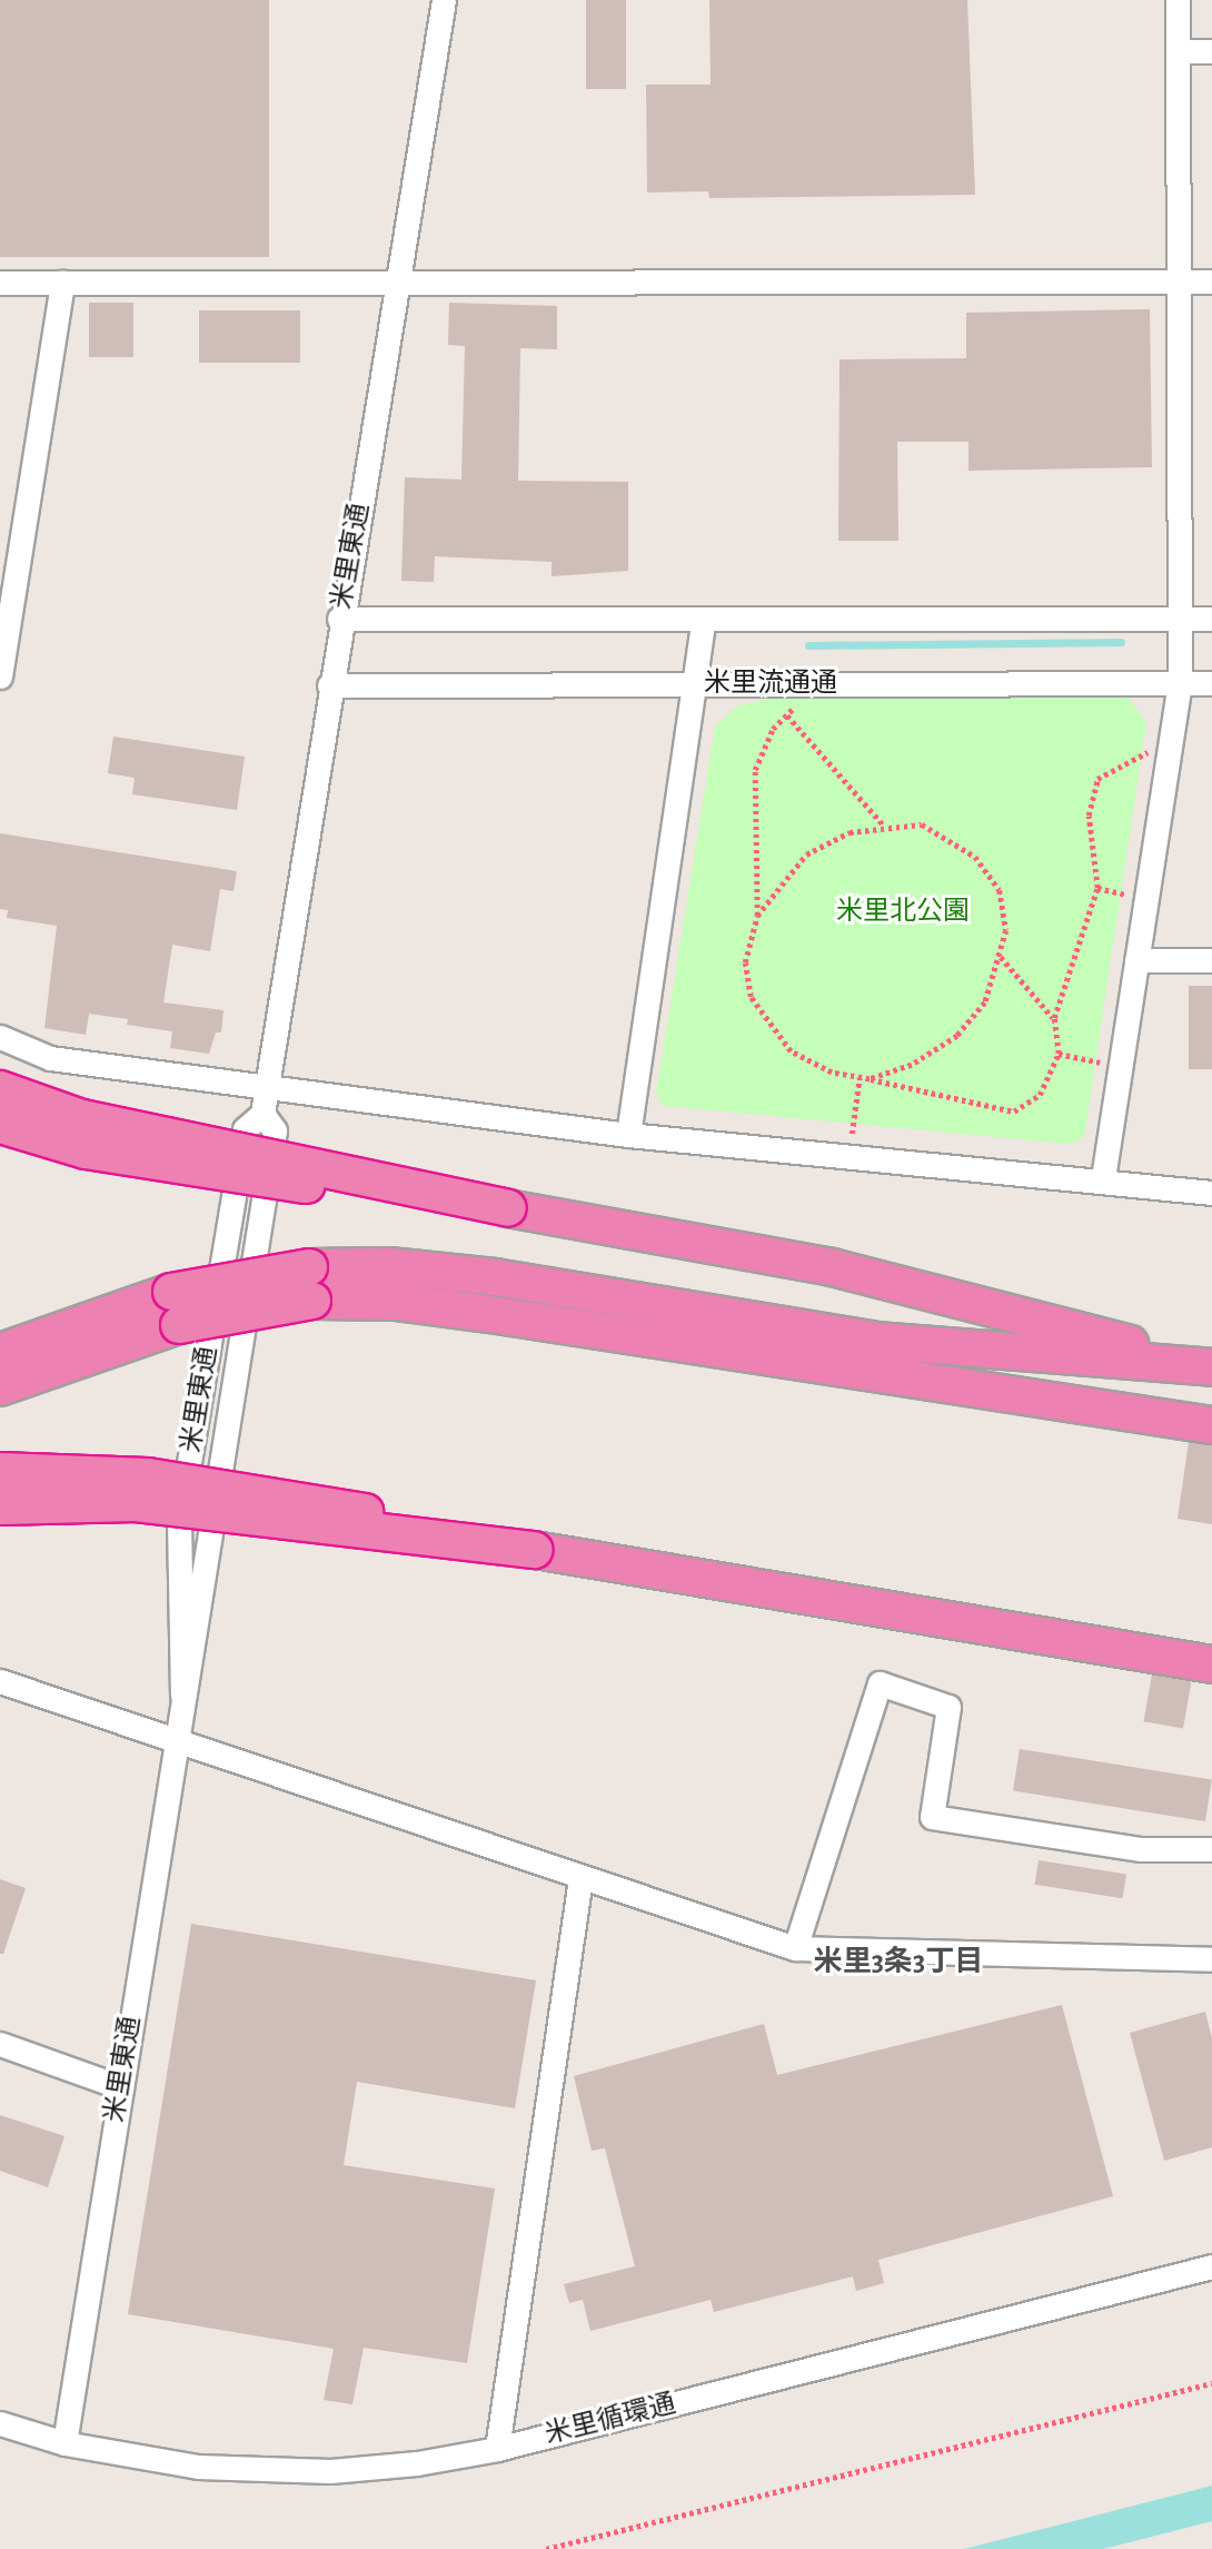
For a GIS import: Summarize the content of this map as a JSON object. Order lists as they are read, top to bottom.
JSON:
{
  "streets": {
    "street": ["米里東通", "米里流通通", "米里循環通"]
  },
  "crossings": [
    ["米里東通", "米里流通通"],
    ["米里東通", "米里循環通"]
  ],
  "districts": ["米里3条3丁目"],
  "parks": ["米里北公園"]
}
